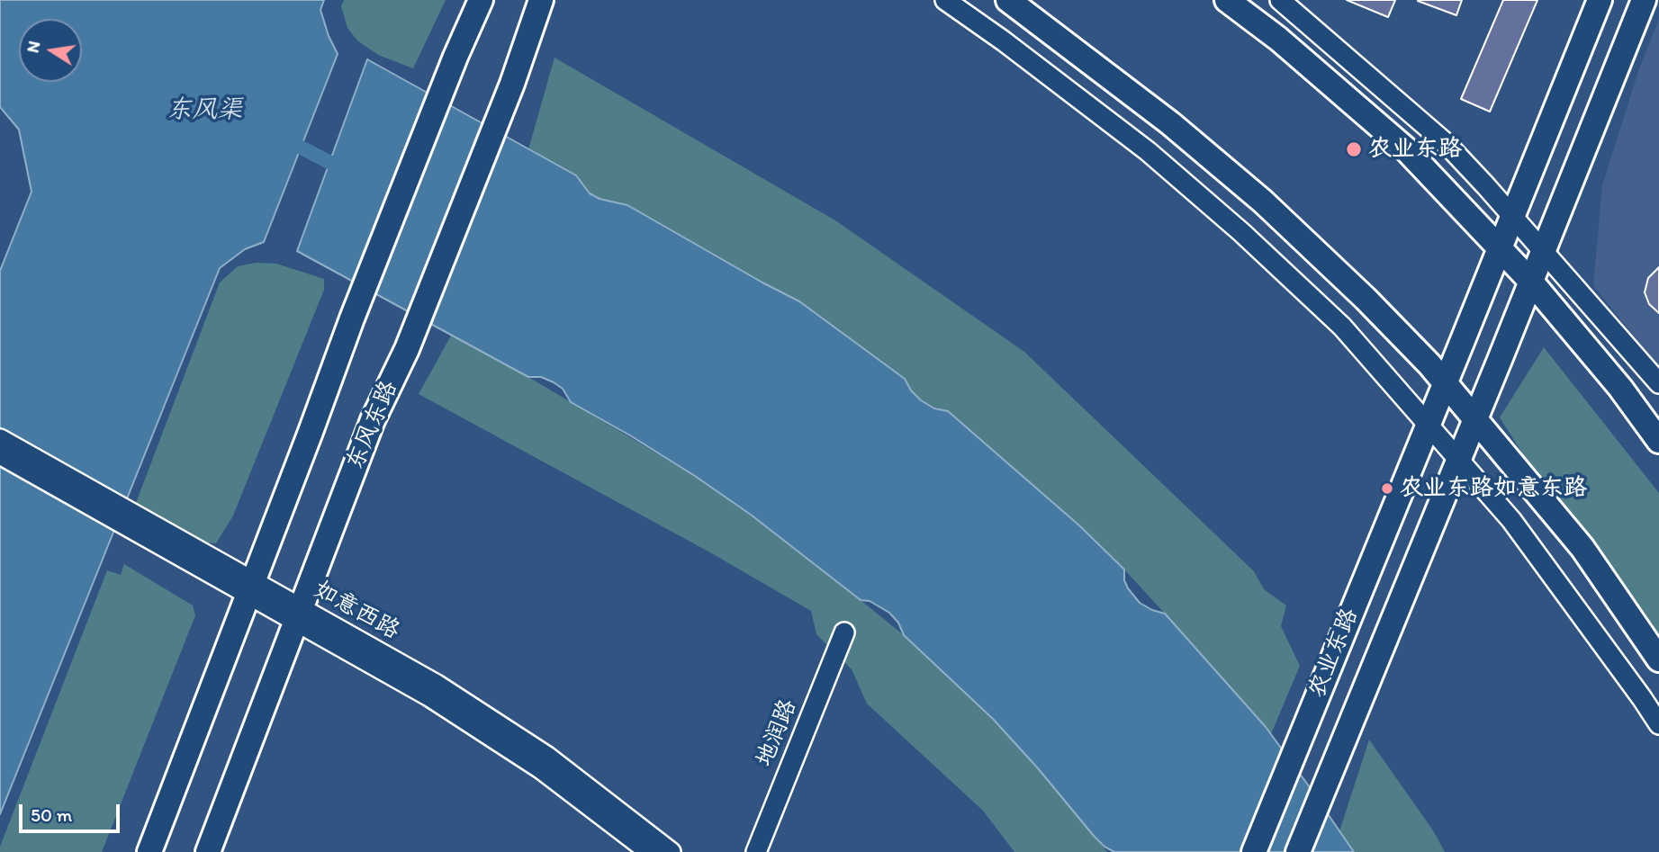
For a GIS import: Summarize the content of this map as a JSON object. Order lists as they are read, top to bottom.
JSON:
{
  "streets": {
    "main road": ["东风东路", "农业东路"],
    "street": ["如意西路", "地润路"]
  },
  "crossings": [
    ["东风东路", "如意西路"]
  ],
  "water": ["东风渠"],
  "places": ["农业东路", "农业东路如意东路"],
  "scale_bar": "50 m",
  "north": "left"
}
